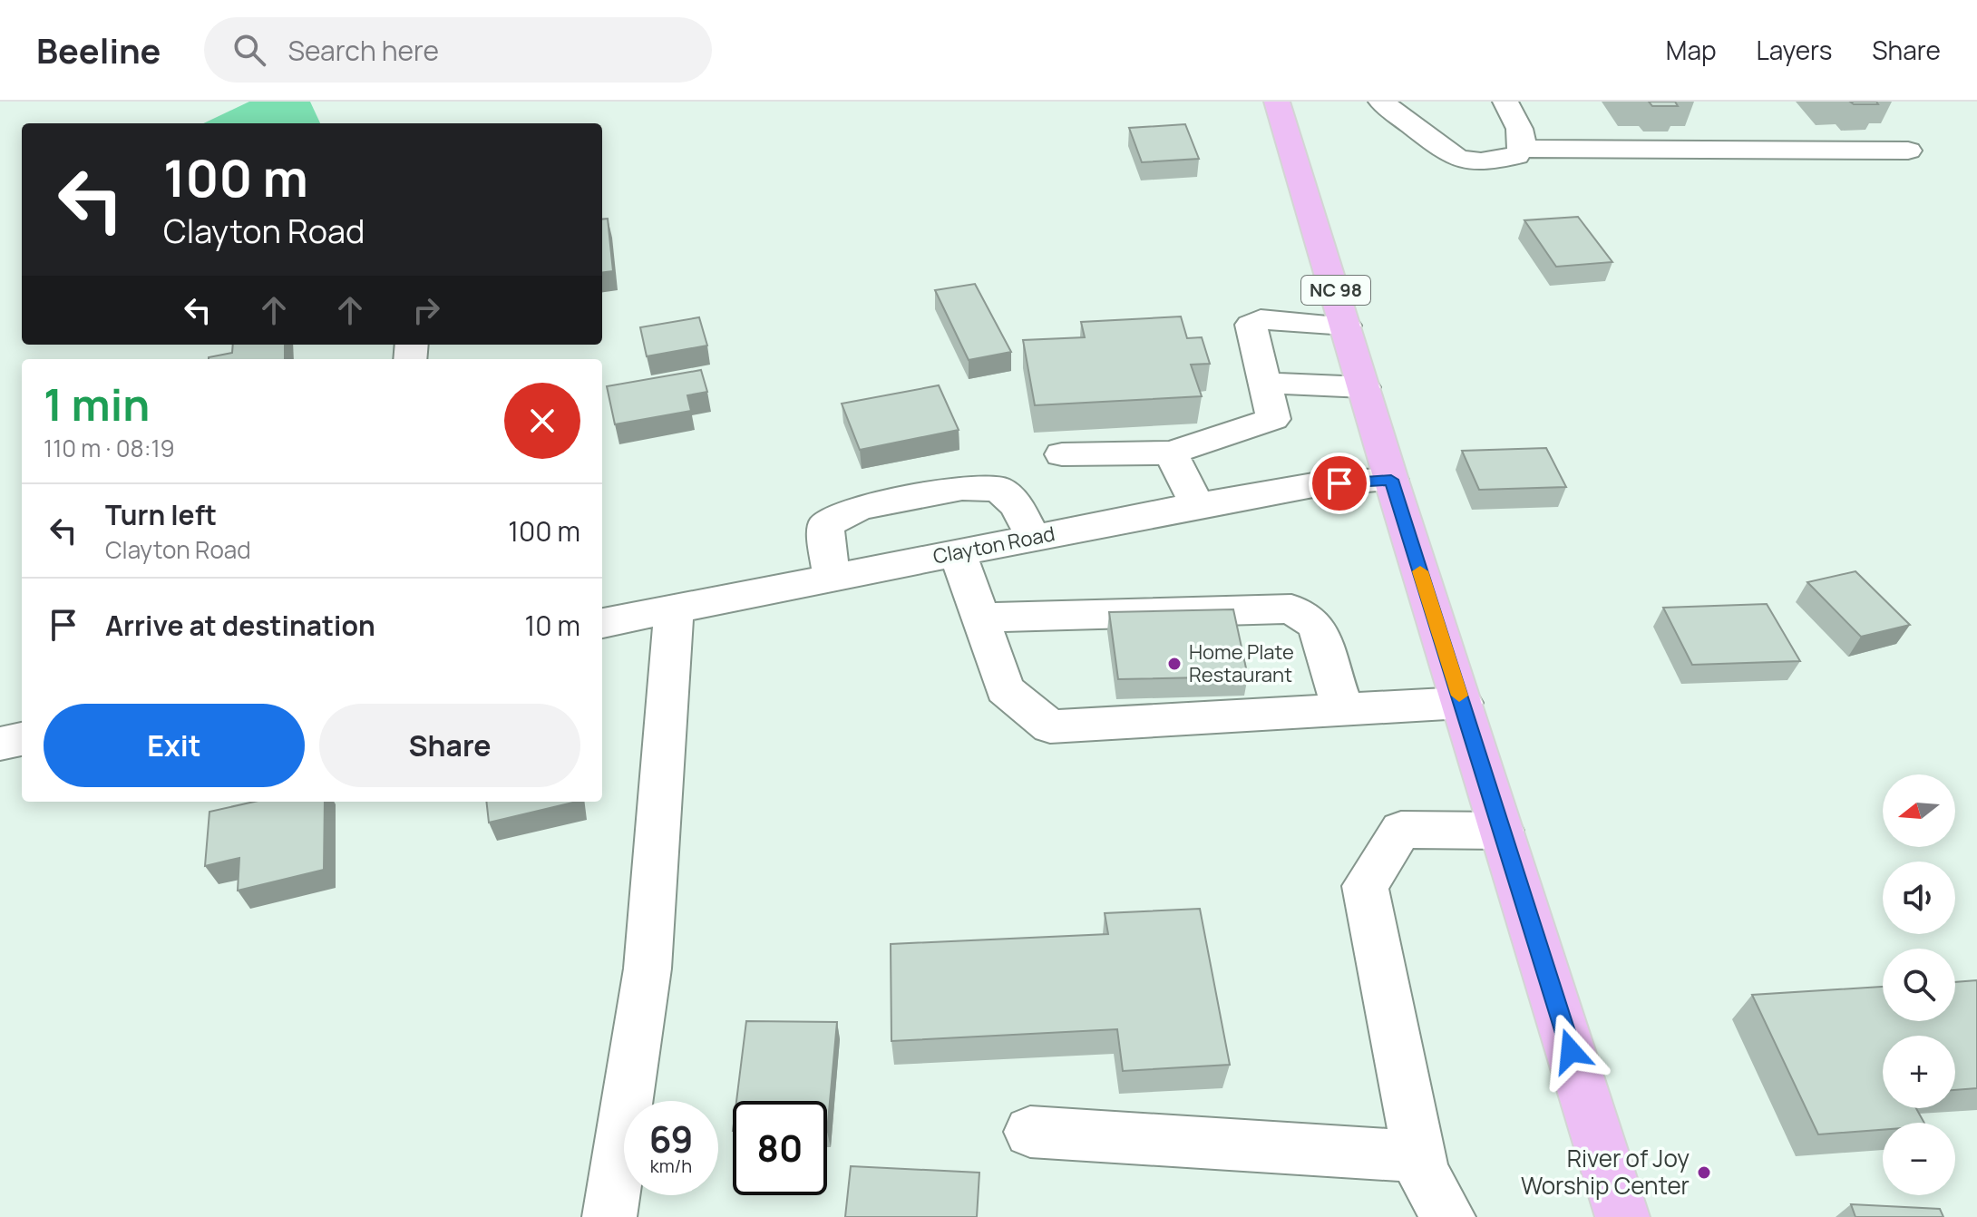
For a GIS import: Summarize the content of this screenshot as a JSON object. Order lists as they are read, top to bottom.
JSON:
{
  "streets": {
    "highway": ["NC 98"],
    "street": ["Clayton Road"]
  },
  "crossings": [
    ["NC 98", "Clayton Road"]
  ],
  "places": ["Home Plate Restaurant", "River of Joy Worship Center"],
  "north": "left",
  "page": {
    "header": "Beeline",
    "search": "Search here",
    "nav": ["Map", "Layers", "Share"],
    "turn": ["100 m", "Clayton Road"],
    "heading": ["1 min", "110 m · 08:19"],
    "list": [
      {
        "name": "Turn left",
        "note": "Clayton Road",
        "value": "100 m"
      },
      {
        "name": "Arrive at destination",
        "value": "10 m"
      }
    ],
    "buttons": ["Exit", "Share"],
    "map_buttons": ["+", "−"],
    "speed": "69 km/h",
    "limit": "80"
  }
}
